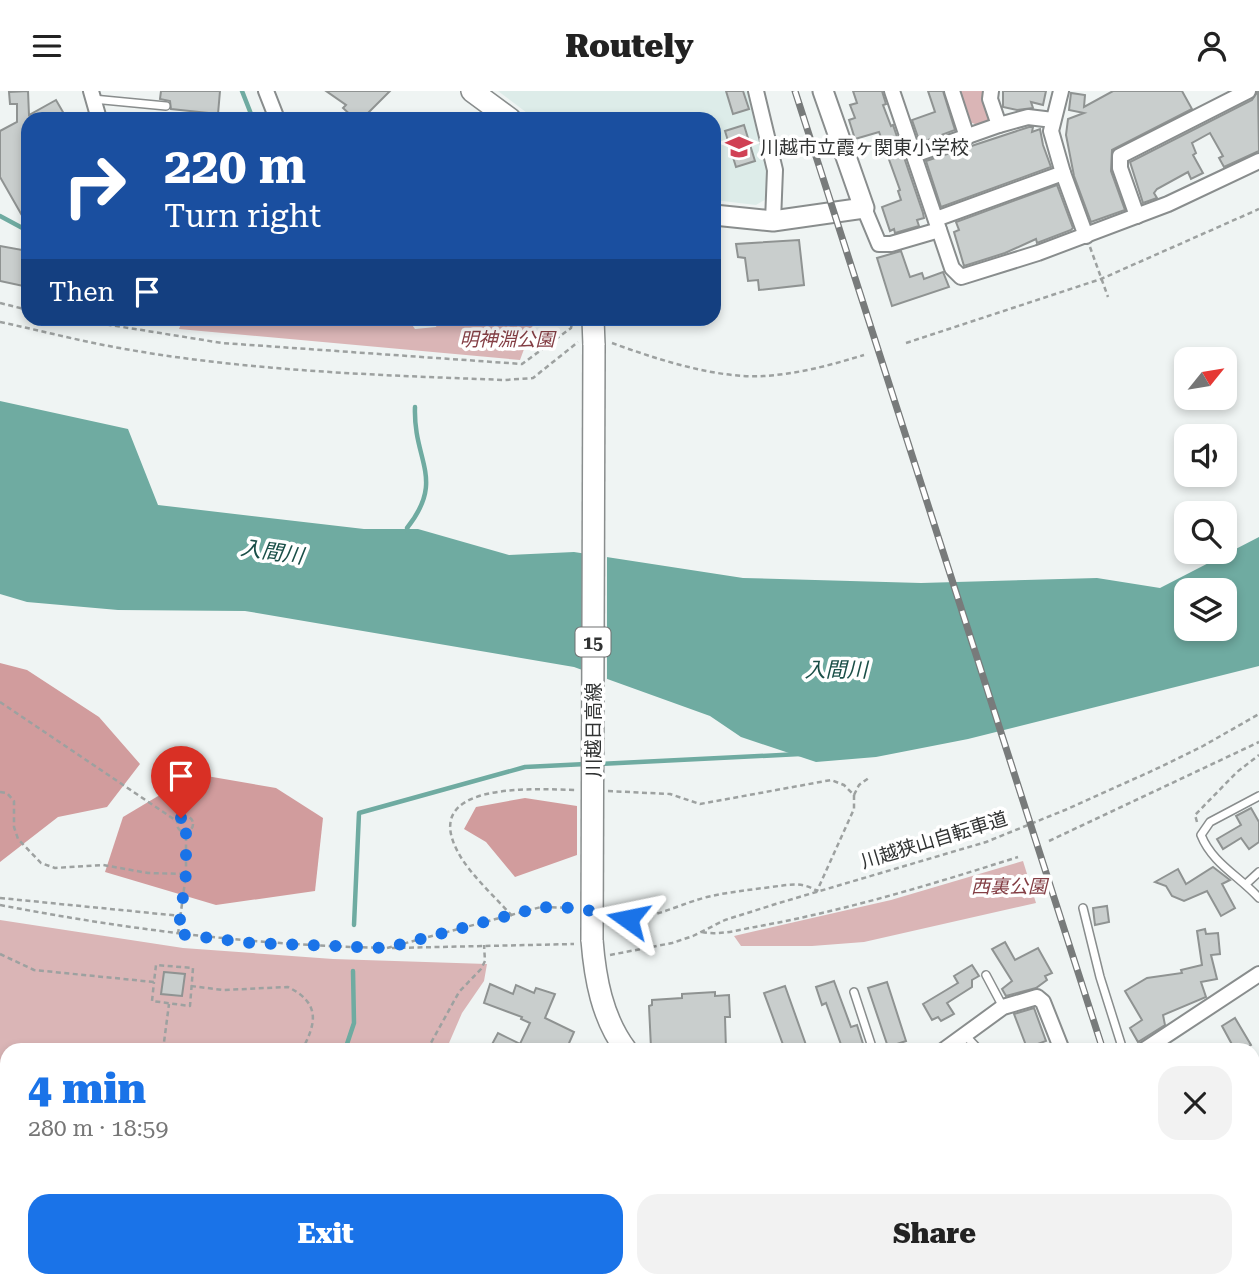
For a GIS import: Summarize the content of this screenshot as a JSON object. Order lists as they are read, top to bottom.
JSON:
{
  "streets": {
    "main road": ["15", "川越日高線"],
    "path": ["川越狭山自転車道"]
  },
  "crossings": [
    ["川越日高線", "川越狭山自転車道"]
  ],
  "water": ["入間川"],
  "parks": ["明神淵公園", "西裏公園"],
  "places": {
    "school or university": ["川越市立霞ヶ関東小学校"]
  },
  "north": "top right",
  "page": {
    "header": "Routely",
    "turn": ["220 m", "Turn right"],
    "then": "Then",
    "heading": ["4 min", "280 m · 18:59"],
    "buttons": ["Exit", "Share"]
  }
}
